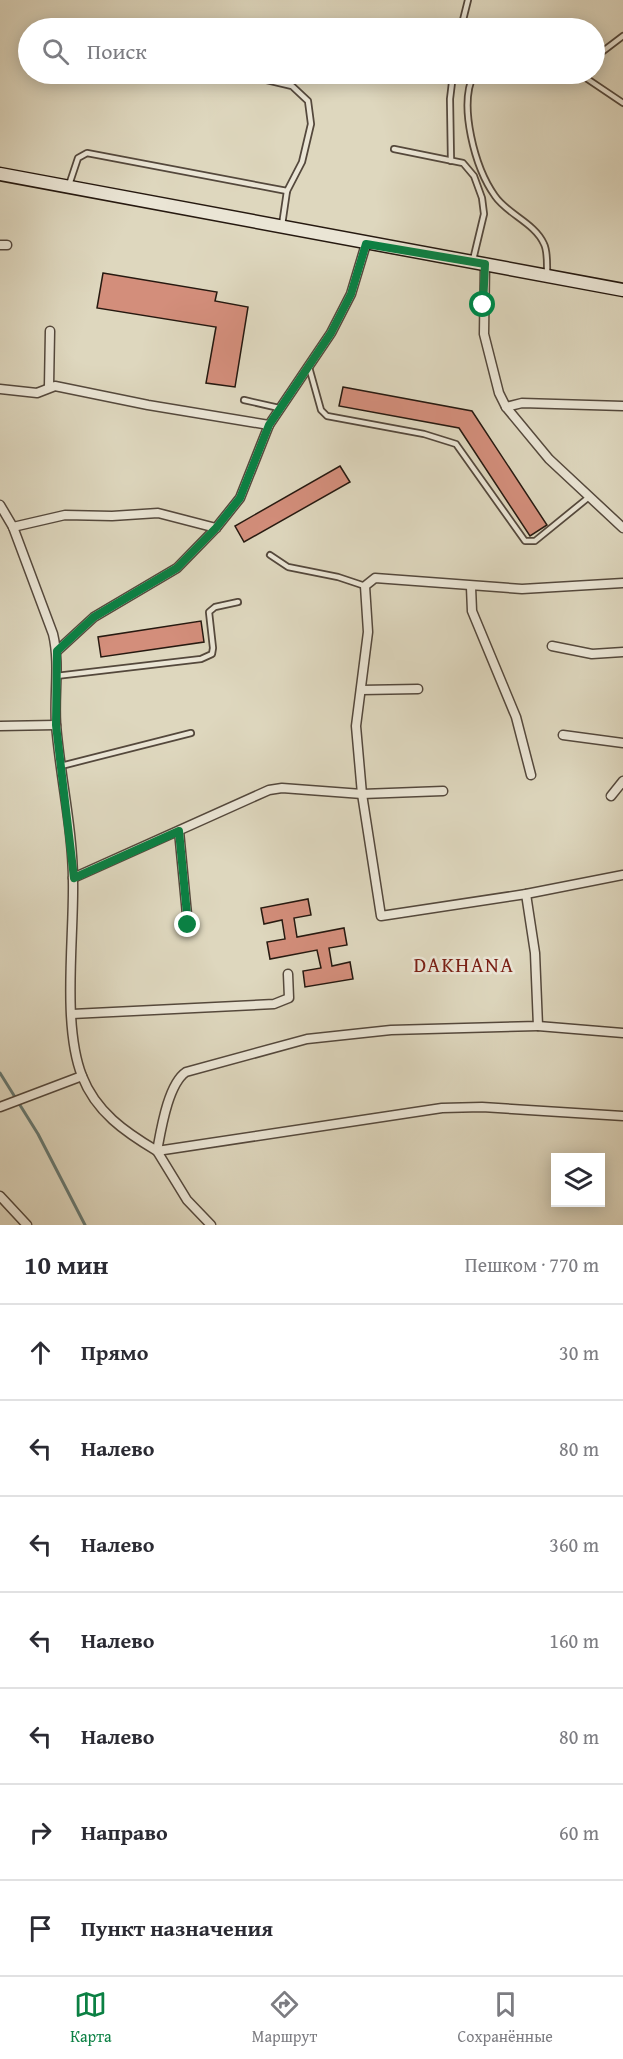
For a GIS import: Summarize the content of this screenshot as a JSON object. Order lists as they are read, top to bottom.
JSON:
{
  "districts": ["DAKHANA"],
  "page": {
    "search": "Поиск",
    "heading": ["10 мин", "Пешком · 770 m"],
    "list": [
      ["Прямо", "30 m"],
      ["Налево", "80 m"],
      ["Налево", "360 m"],
      ["Налево", "160 m"],
      ["Налево", "80 m"],
      ["Направо", "60 m"],
      "Пункт назначения"
    ],
    "nav": ["Карта", "Маршрут", "Сохранённые"]
  }
}
